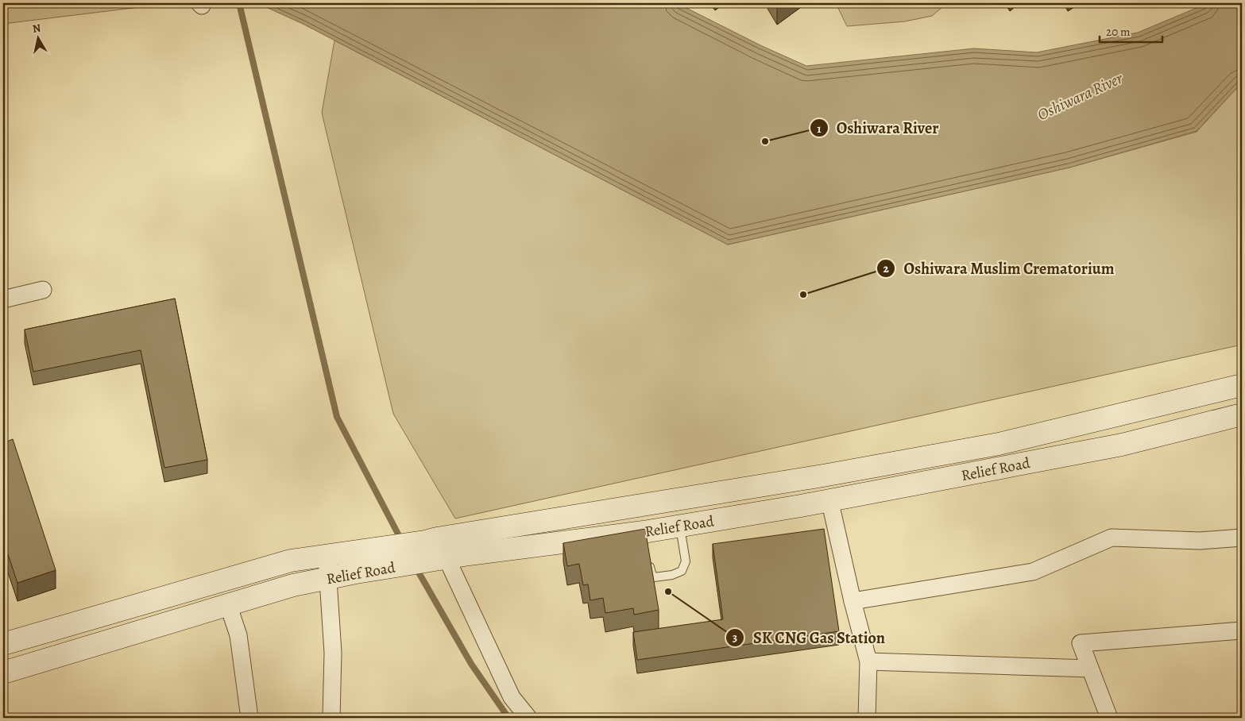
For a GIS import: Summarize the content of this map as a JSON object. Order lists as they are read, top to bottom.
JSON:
{
  "streets": {
    "street": ["Relief Road"]
  },
  "water": ["Oshiwara River"],
  "places": ["Oshiwara River", "Oshiwara Muslim Crematorium", "SK CNG Gas Station"],
  "scale_bar": "20 m",
  "north": "top"
}
